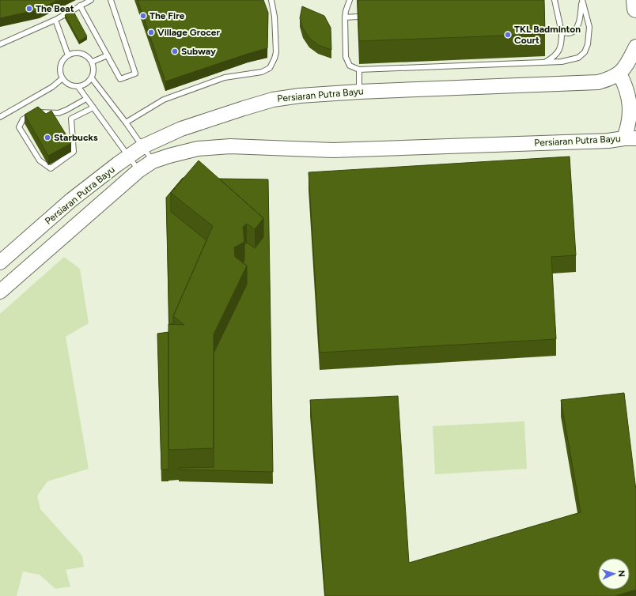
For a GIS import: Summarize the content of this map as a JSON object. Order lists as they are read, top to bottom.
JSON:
{
  "streets": {
    "street": ["Persiaran Putra Bayu"]
  },
  "places": [
    "The Beat",
    "The Fire",
    "Village Grocer",
    "TKL Badminton Court",
    "Subway",
    "Starbucks"
  ],
  "north": "right"
}
